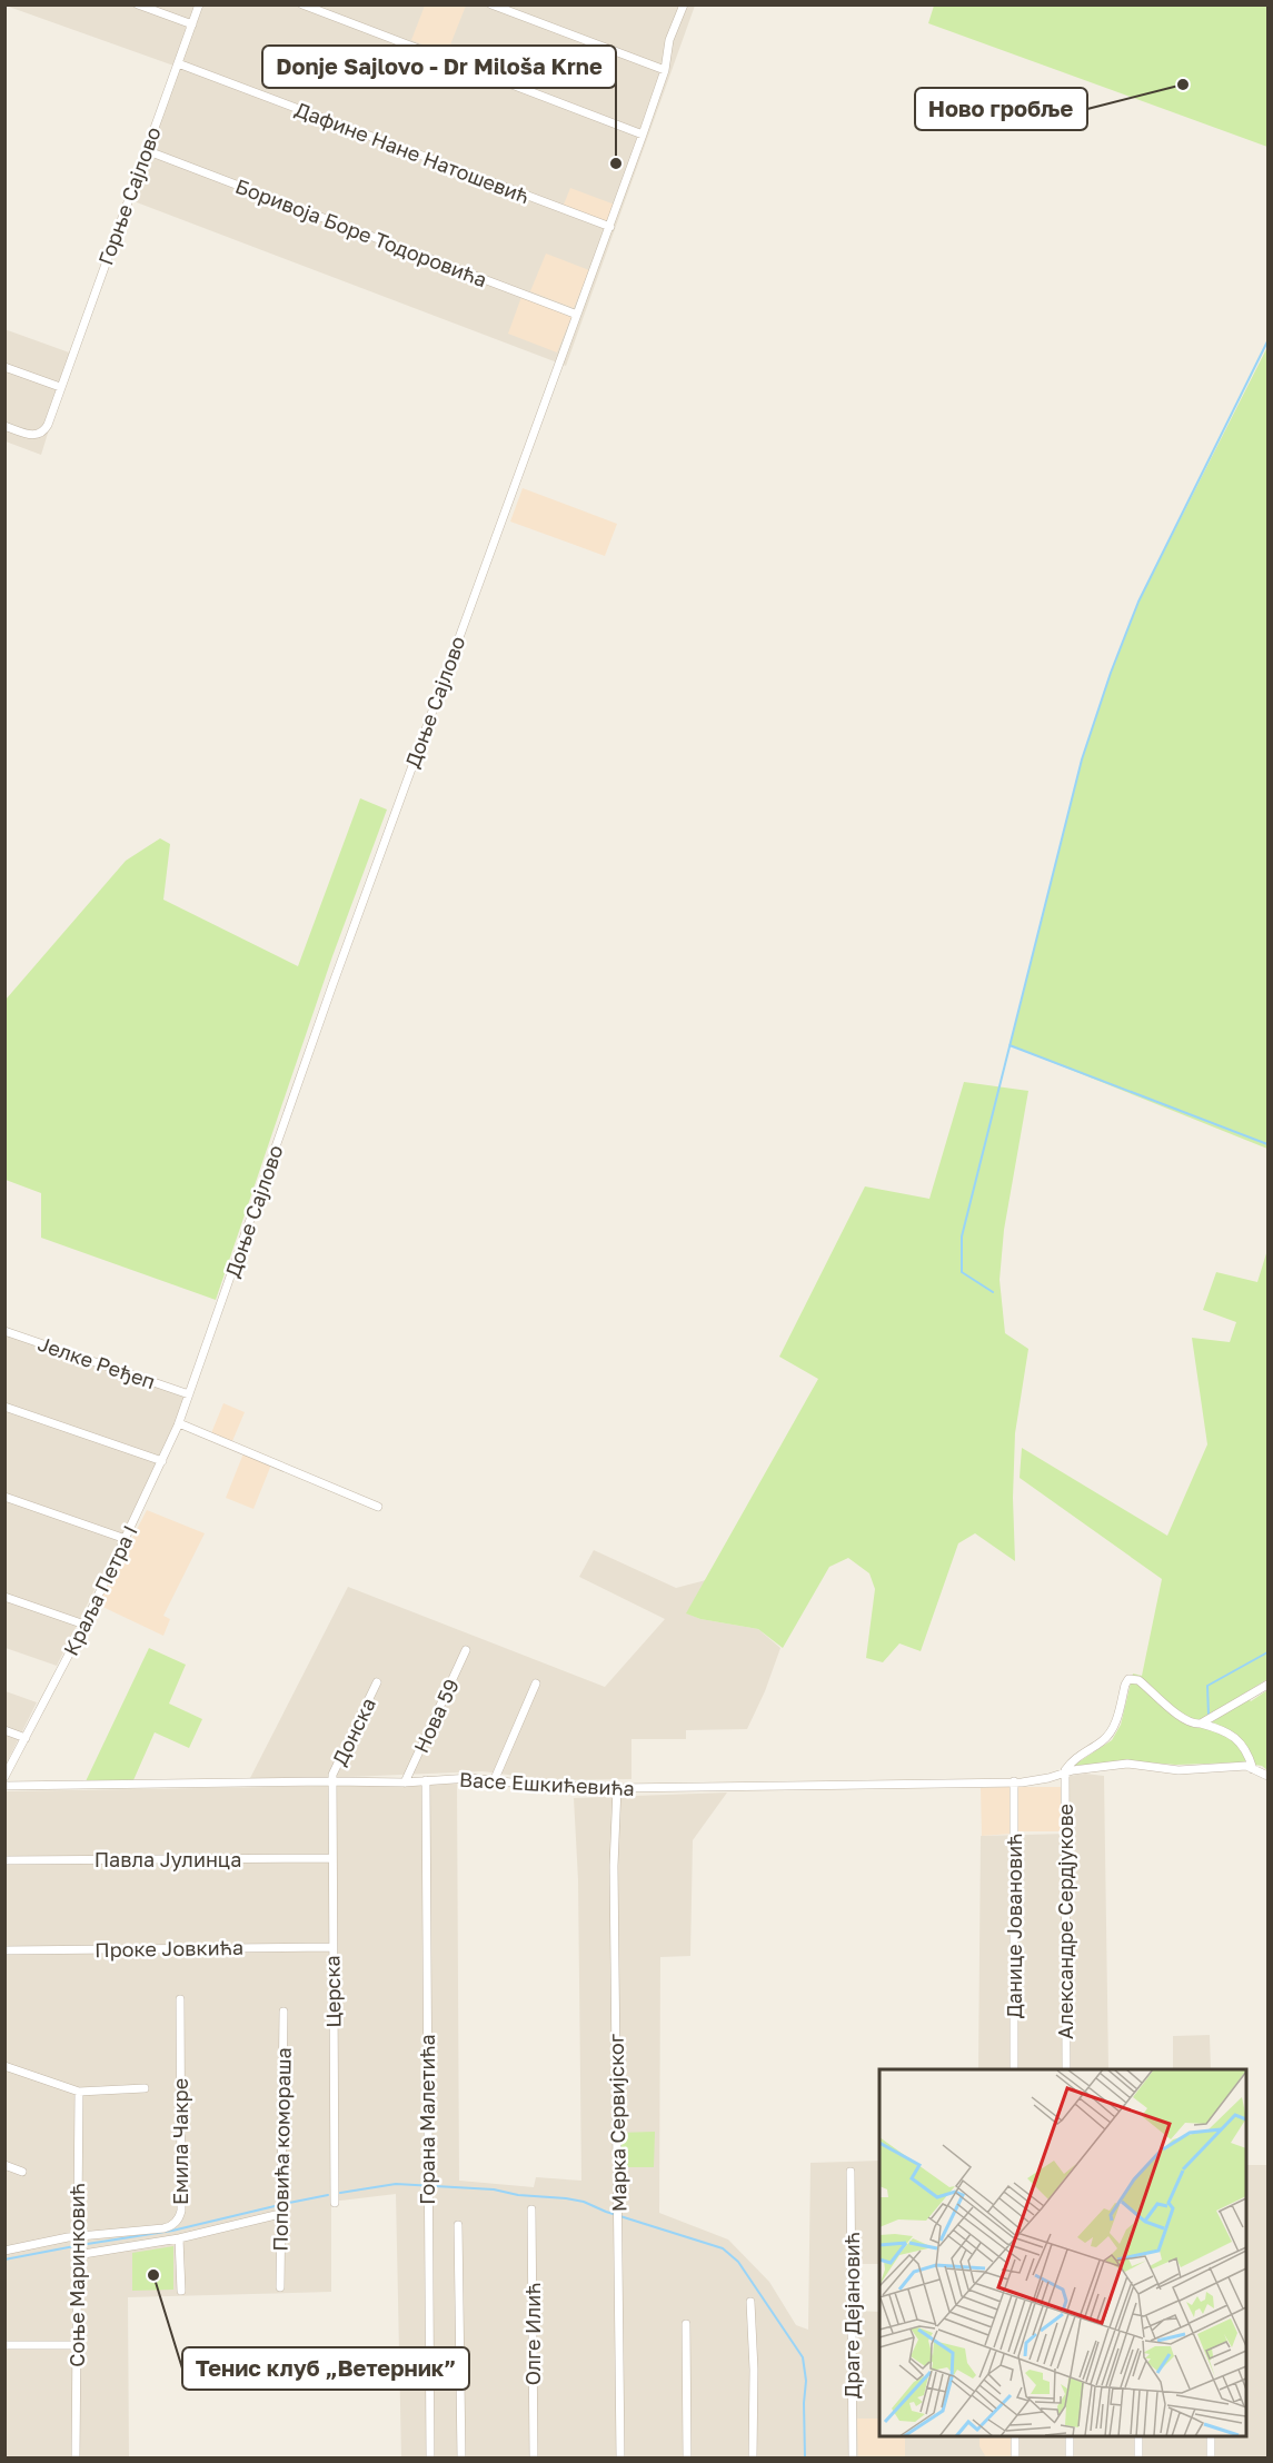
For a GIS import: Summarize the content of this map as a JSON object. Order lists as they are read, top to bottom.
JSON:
{
  "streets": {
    "street": [
      "Дафине Нане Натошевић",
      "Горње Сајлово",
      "Боривоја Боре Тодоровића",
      "Доње Сајлово",
      "Јелке Ређеп",
      "Краља Петра I",
      "Нова 59",
      "Донска",
      "Васе Ешкићевића",
      "Павла Јулинца",
      "Александре Сердјукове",
      "Данице Јовановић",
      "Проке Јовкића",
      "Церска",
      "Горана Малетића",
      "Марка Сервијског",
      "Емила Чакре",
      "Поповића комораша",
      "Соње Маринковић",
      "Драге Дејановић",
      "Олге Илић"
    ]
  },
  "crossings": [
    ["Дафине Нане Натошевић", "Горње Сајлово"],
    ["Дафине Нане Натошевић", "Доње Сајлово"],
    ["Горње Сајлово", "Боривоја Боре Тодоровића"],
    ["Боривоја Боре Тодоровића", "Доње Сајлово"],
    ["Доње Сајлово", "Јелке Ређеп"],
    ["Доње Сајлово", "Краља Петра I"],
    ["Јелке Ређеп", "Краља Петра I"],
    ["Нова 59", "Васе Ешкићевића"],
    ["Донска", "Васе Ешкићевића"],
    ["Донска", "Церска"],
    ["Васе Ешкићевића", "Александре Сердјукове"],
    ["Васе Ешкићевића", "Данице Јовановић"],
    ["Васе Ешкићевића", "Церска"],
    ["Васе Ешкићевића", "Горана Малетића"],
    ["Васе Ешкићевића", "Марка Сервијског"],
    ["Павла Јулинца", "Церска"],
    ["Проке Јовкића", "Церска"],
    ["Емила Чакре", "Поповића комораша"],
    ["Емила Чакре", "Соње Маринковић"]
  ],
  "places": ["Ново гробље", "Donje Sajlovo - Dr Miloša Krne", "Тенис клуб „Ветерник”"]
}
